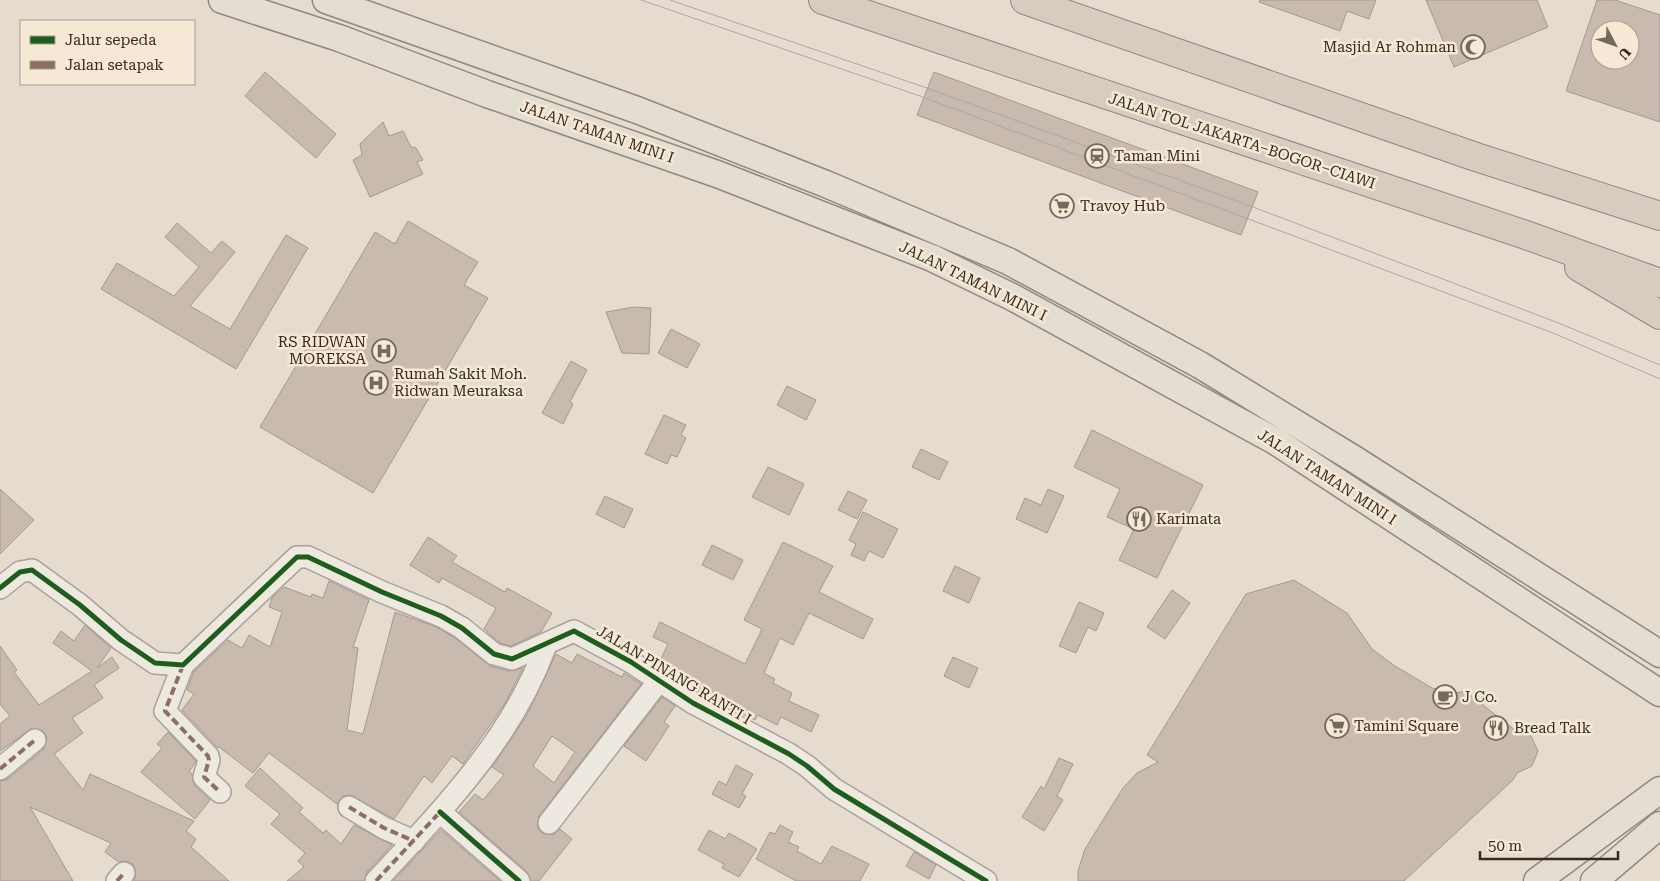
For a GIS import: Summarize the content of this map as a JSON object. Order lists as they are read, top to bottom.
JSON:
{
  "streets": {
    "highway": ["JALAN TOL JAKARTA–BOGOR–CIAWI"],
    "main road": ["JALAN TAMAN MINI I"],
    "street": ["JALAN PINANG RANTI I"]
  },
  "places": {
    "mosque": ["Masjid Ar Rohman"],
    "station": ["Taman Mini"],
    "supermarket": ["Travoy Hub", "Tamini Square"],
    "hospital": ["RS RIDWAN MOREKSA", "Rumah Sakit Moh. Ridwan Meuraksa"],
    "restaurant": ["Karimata", "Bread Talk"],
    "cafe": ["J Co."]
  },
  "legend": ["Jalur sepeda", "Jalan setapak"],
  "scale_bar": "50 m",
  "north": "bottom right"
}
